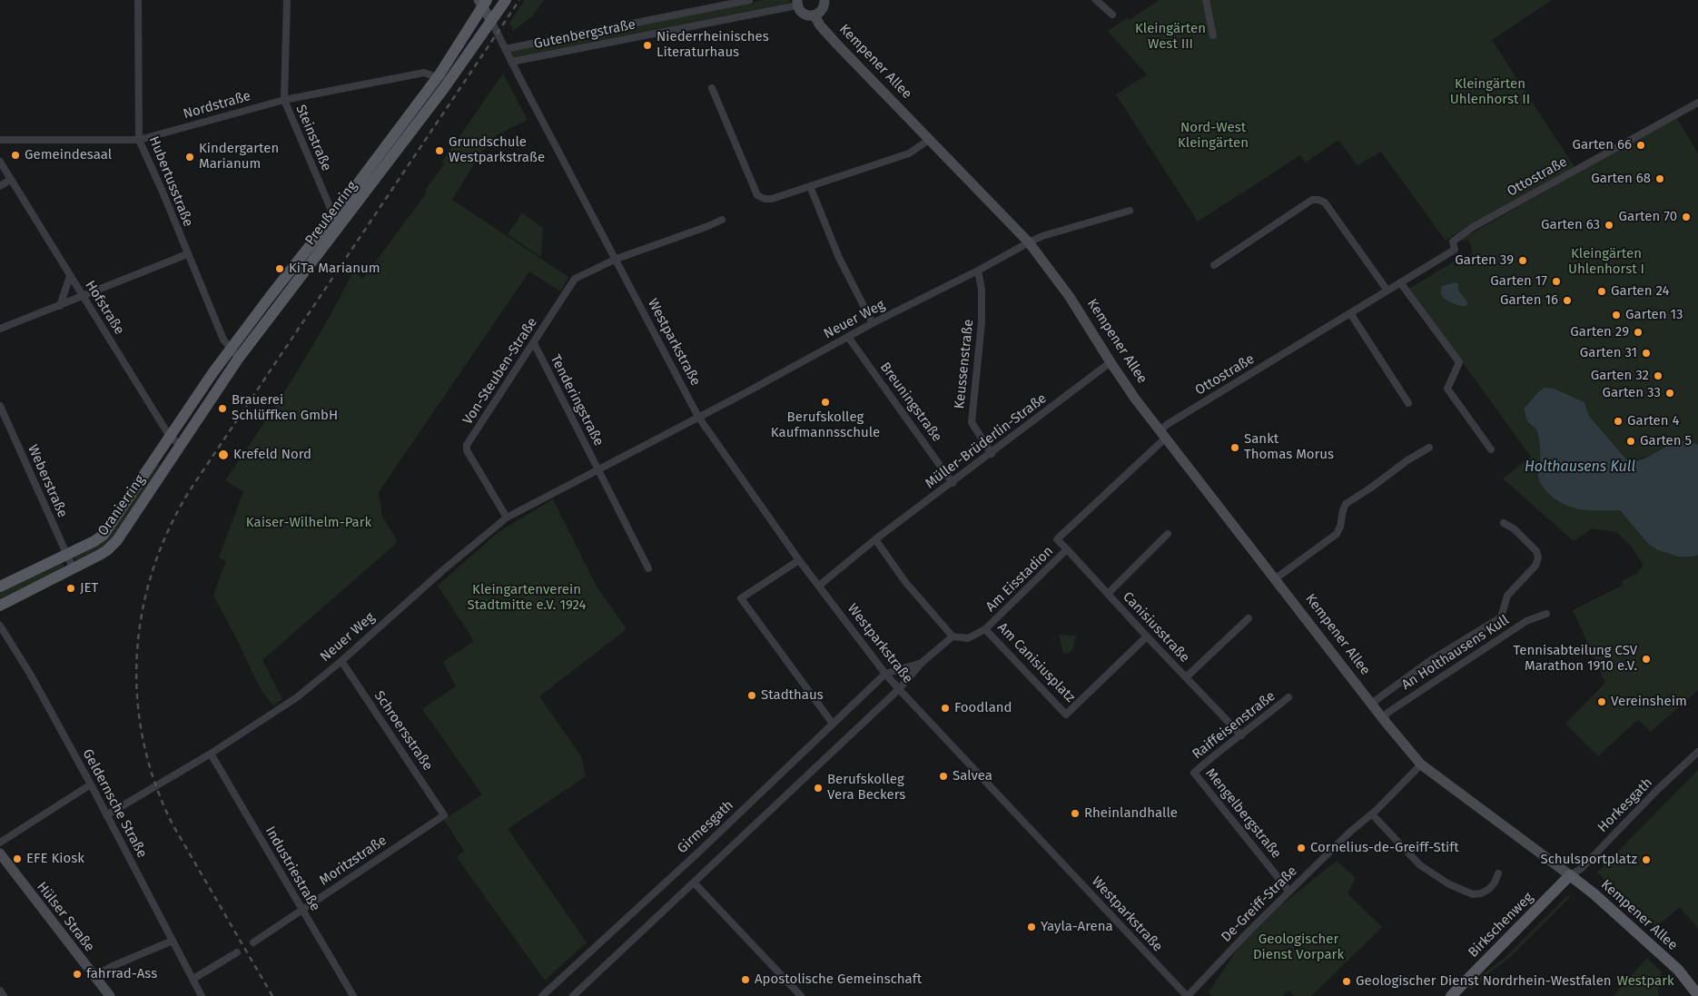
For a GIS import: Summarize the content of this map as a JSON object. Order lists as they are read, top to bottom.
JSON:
{
  "streets": {
    "main road": [
      "Kempener Allee",
      "Preußenring",
      "Oranierring",
      "Birkschenweg"
    ],
    "street": [
      "Gutenbergstraße",
      "Nordstraße",
      "Steinstraße",
      "Ottostraße",
      "Hubertusstraße",
      "Hofstraße",
      "Neuer Weg",
      "Westparkstraße",
      "Keussenstraße",
      "Von-Steuben-Straße",
      "Tenderingstraße",
      "Breuningstraße",
      "Müller-Brüderlin-Straße",
      "Weberstraße",
      "Am Eisstadion",
      "Canisiusstraße",
      "An Holthausens Kull",
      "Am Canisiusplatz",
      "Raiffeisenstraße",
      "Schroersstraße",
      "Geldernsche Straße",
      "Horkesgath",
      "Mengelbergstraße",
      "Girmesgath",
      "Moritzstraße",
      "Industriestraße",
      "De-Greiff-Straße",
      "Hülser Straße"
    ]
  },
  "crossings": [
    ["Gutenbergstraße", "Westparkstraße"],
    ["Kempener Allee", "Ottostraße"],
    ["Kempener Allee", "Neuer Weg"],
    ["Kempener Allee", "Müller-Brüderlin-Straße"],
    ["Kempener Allee", "Am Eisstadion"],
    ["Kempener Allee", "An Holthausens Kull"],
    ["Kempener Allee", "Horkesgath"],
    ["Kempener Allee", "De-Greiff-Straße"],
    ["Kempener Allee", "Birkschenweg"],
    ["Nordstraße", "Steinstraße"],
    ["Nordstraße", "Hubertusstraße"],
    ["Nordstraße", "Preußenring"],
    ["Steinstraße", "Preußenring"],
    ["Ottostraße", "Am Eisstadion"],
    ["Hubertusstraße", "Preußenring"],
    ["Preußenring", "Hofstraße"],
    ["Preußenring", "Westparkstraße"],
    ["Preußenring", "Oranierring"],
    ["Hofstraße", "Oranierring"],
    ["Neuer Weg", "Westparkstraße"],
    ["Neuer Weg", "Keussenstraße"],
    ["Neuer Weg", "Von-Steuben-Straße"],
    ["Neuer Weg", "Tenderingstraße"],
    ["Neuer Weg", "Breuningstraße"],
    ["Neuer Weg", "Schroersstraße"],
    ["Neuer Weg", "Geldernsche Straße"],
    ["Neuer Weg", "Industriestraße"],
    ["Westparkstraße", "Von-Steuben-Straße"],
    ["Westparkstraße", "Müller-Brüderlin-Straße"],
    ["Westparkstraße", "Girmesgath"],
    ["Westparkstraße", "De-Greiff-Straße"],
    ["Keussenstraße", "Müller-Brüderlin-Straße"],
    ["Von-Steuben-Straße", "Tenderingstraße"],
    ["Breuningstraße", "Müller-Brüderlin-Straße"],
    ["Weberstraße", "Oranierring"],
    ["Am Eisstadion", "Canisiusstraße"],
    ["Am Eisstadion", "Am Canisiusplatz"],
    ["Canisiusstraße", "Am Canisiusplatz"],
    ["Canisiusstraße", "Raiffeisenstraße"],
    ["Raiffeisenstraße", "Mengelbergstraße"],
    ["Schroersstraße", "Moritzstraße"],
    ["Horkesgath", "Birkschenweg"],
    ["Mengelbergstraße", "De-Greiff-Straße"],
    ["Moritzstraße", "Industriestraße"]
  ],
  "water": ["Holthausens Kull"],
  "parks": [
    "Kleingärten West III",
    "Kleingärten Uhlenhorst II",
    "Nord-West Kleingärten",
    "Kleingärten Uhlenhorst I",
    "Kaiser-Wilhelm-Park",
    "Kleingartenverein Stadtmitte e.V. 1924",
    "Geologischer Dienst Vorpark",
    "Westpark"
  ],
  "places": [
    "Niederrheinisches Literaturhaus",
    "Garten 66",
    "Grundschule Westparkstraße",
    "Gemeindesaal",
    "Kindergarten Marianum",
    "Garten 68",
    "Garten 70",
    "Garten 63",
    "Garten 39",
    "KiTa Marianum",
    "Garten 17",
    "Garten 24",
    "Garten 16",
    "Garten 13",
    "Garten 29",
    "Garten 31",
    "Garten 32",
    "Garten 33",
    "Berufskolleg Kaufmannsschule",
    "Brauerei Schlüffken GmbH",
    "Garten 4",
    "Garten 5",
    "Sankt Thomas Morus",
    "Krefeld Nord",
    "JET",
    "Tennisabteilung CSV Marathon 1910 e.V.",
    "Stadthaus",
    "Vereinsheim",
    "Foodland",
    "Salvea",
    "Berufskolleg Vera Beckers",
    "Rheinlandhalle",
    "Cornelius-de-Greiff-Stift",
    "EFE Kiosk",
    "Schulsportplatz",
    "Yayla-Arena",
    "fahrrad-Ass",
    "Apostolische Gemeinschaft",
    "Geologischer Dienst Nordrhein-Westfalen"
  ]
}
